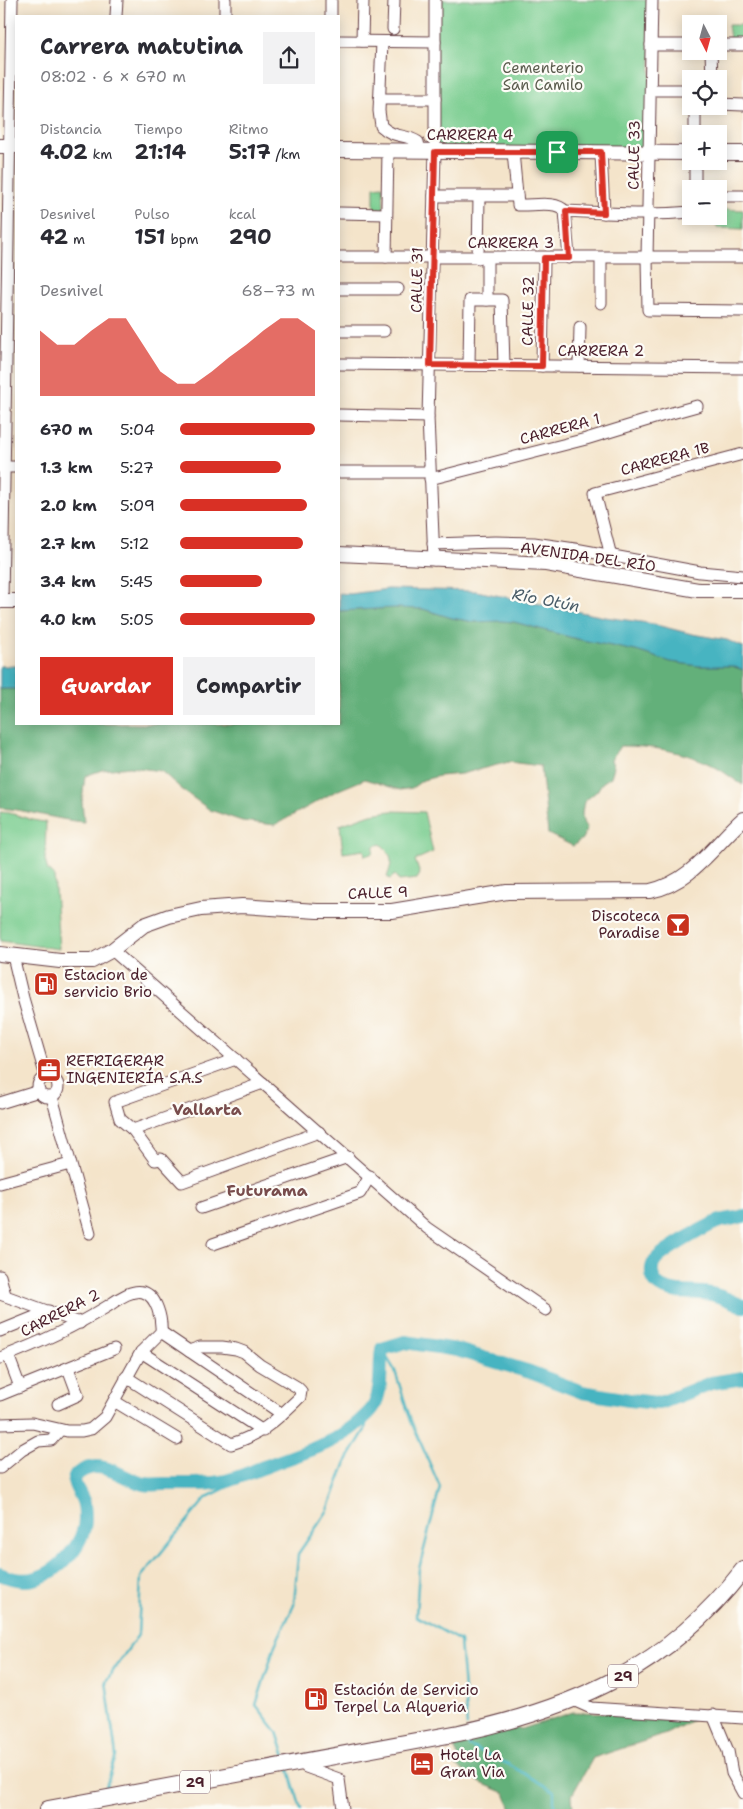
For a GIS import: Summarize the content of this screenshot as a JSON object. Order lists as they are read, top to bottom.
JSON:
{
  "streets": {
    "highway": ["29"],
    "main road": ["CARRERA 4", "AVENIDA DEL RÍO", "CALLE 9"],
    "street": [
      "CALLE 33",
      "CARRERA 3",
      "CALLE 31",
      "CALLE 32",
      "CARRERA 2",
      "CARRERA 1",
      "CARRERA 1B"
    ]
  },
  "crossings": [
    ["CARRERA 4", "CALLE 33"],
    ["CARRERA 4", "CALLE 31"],
    ["CALLE 33", "CARRERA 3"],
    ["CARRERA 3", "CALLE 31"],
    ["CARRERA 3", "CALLE 32"],
    ["CALLE 31", "CARRERA 2"],
    ["CALLE 31", "CARRERA 1"],
    ["CALLE 31", "AVENIDA DEL RÍO"],
    ["CALLE 32", "CARRERA 2"]
  ],
  "districts": ["Vallarta", "Futurama"],
  "water": ["Río Otún"],
  "parks": ["Cementerio San Camilo"],
  "places": {
    "bar": ["Discoteca Paradise"],
    "fuel station": ["Estacion de servicio Brio", "Estación de Servicio Terpel La Alqueria"],
    "office": ["REFRIGERAR INGENIERÍA S.A.S"],
    "hotel": ["Hotel La Gran Via"]
  },
  "north": "bottom",
  "page": {
    "map_buttons": ["+", "−"],
    "heading": ["Carrera matutina", "08:02 · 6 × 670 m"],
    "stats": [
      ["Distancia", "4.02 km"],
      ["Tiempo", "21:14"],
      ["Ritmo", "5:17 /km"],
      ["Desnivel", "42 m"],
      ["Pulso", "151 bpm"],
      ["kcal", "290"]
    ],
    "chart": ["Desnivel", "68–73 m"],
    "list": [
      {
        "name": "670 m",
        "note": "5:04"
      },
      {
        "name": "1.3 km",
        "note": "5:27"
      },
      {
        "name": "2.0 km",
        "note": "5:09"
      },
      {
        "name": "2.7 km",
        "note": "5:12"
      },
      {
        "name": "3.4 km",
        "note": "5:45"
      },
      {
        "name": "4.0 km",
        "note": "5:05"
      }
    ],
    "buttons": ["Guardar", "Compartir"]
  }
}
